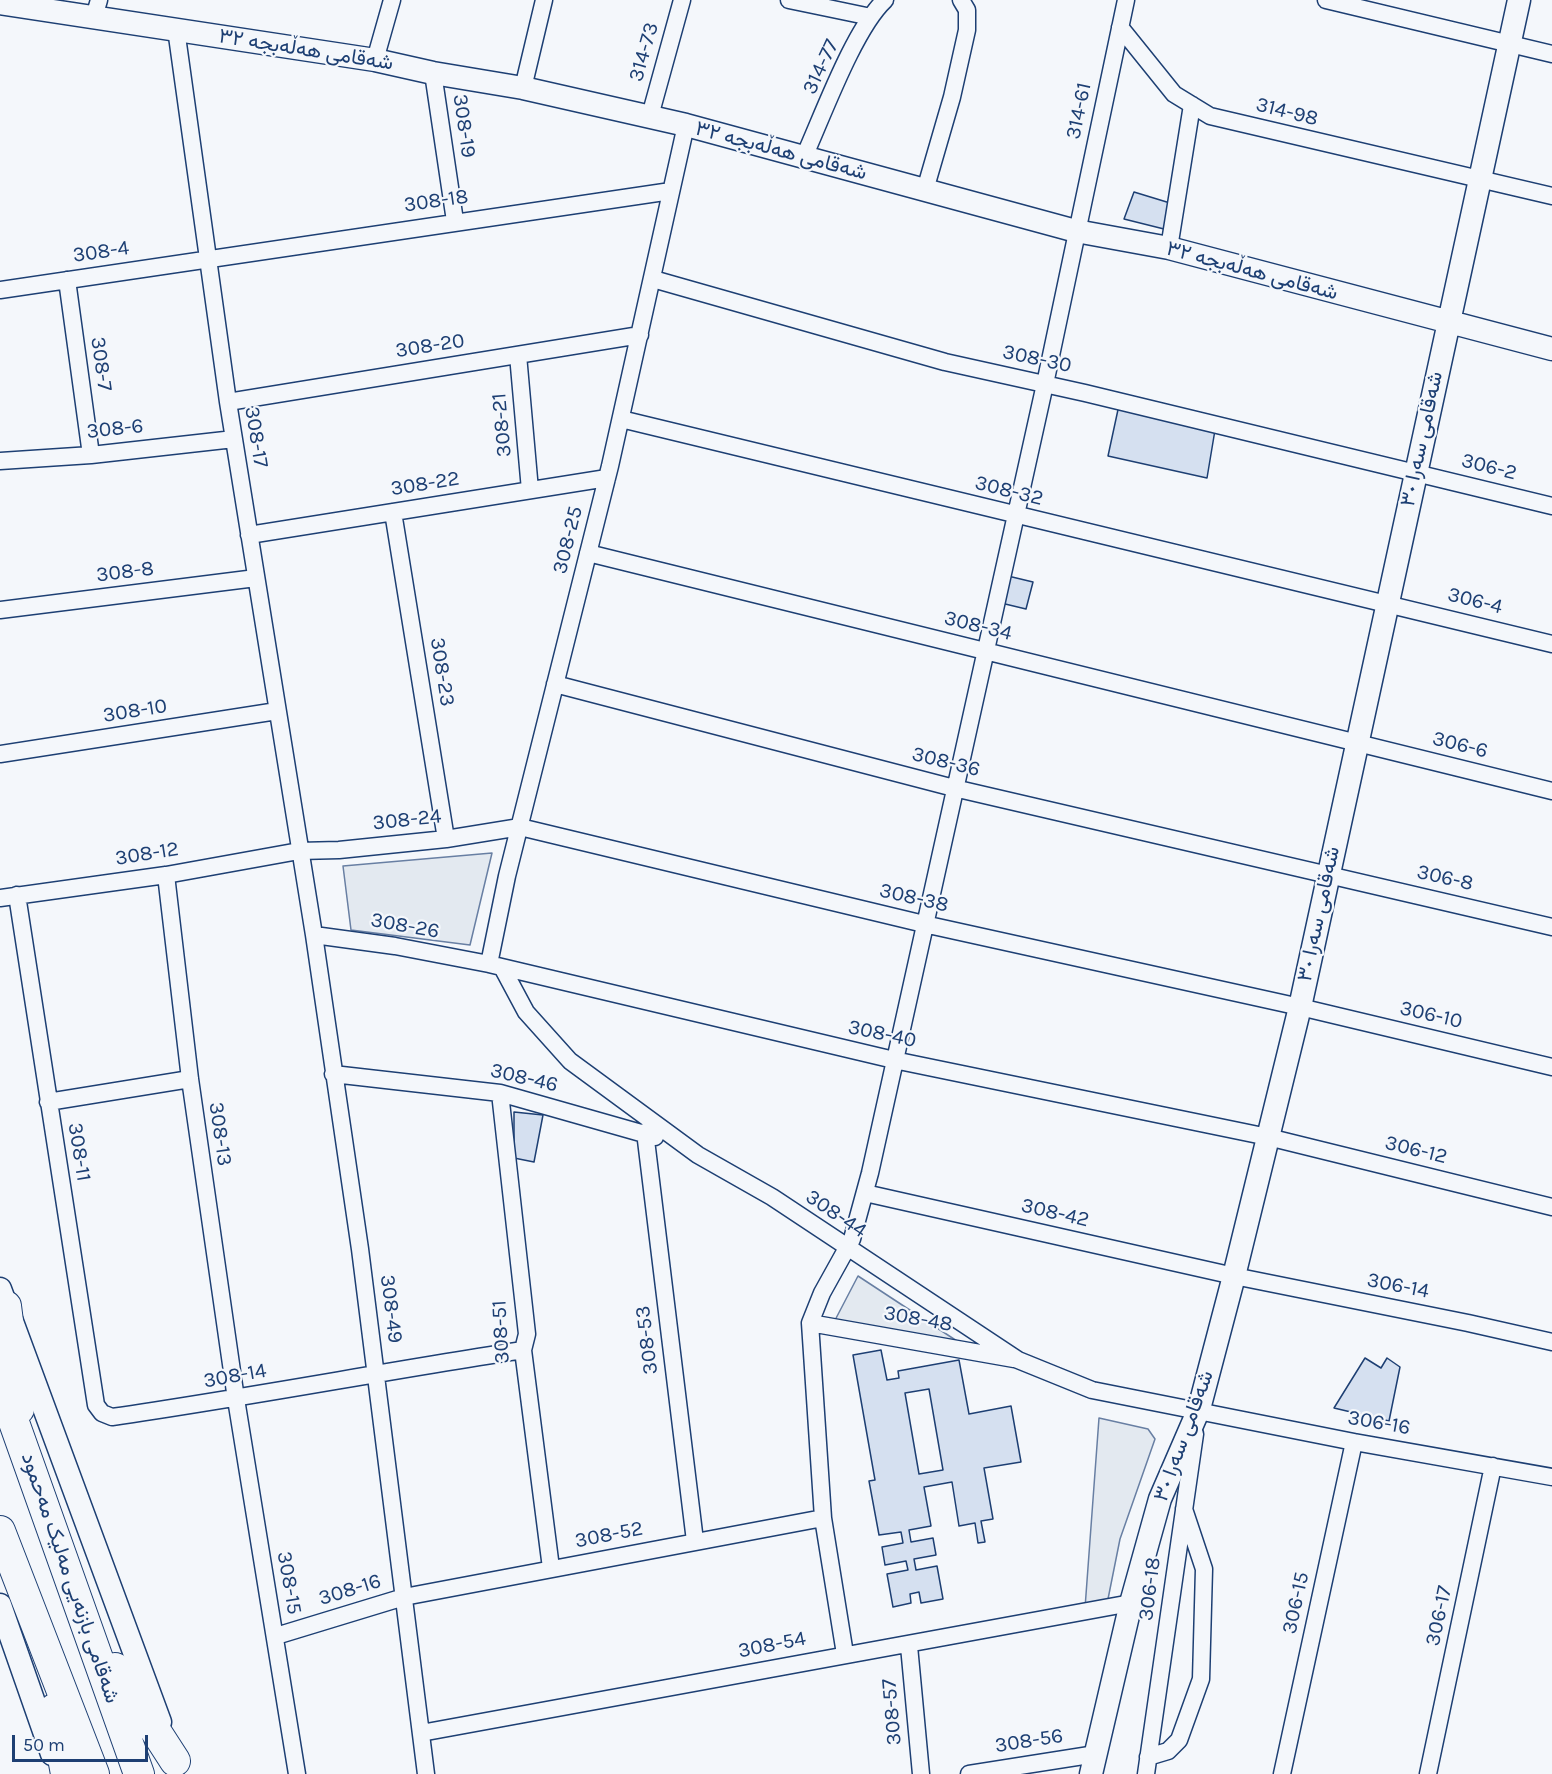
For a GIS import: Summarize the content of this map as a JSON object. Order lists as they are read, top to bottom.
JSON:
{
  "streets": {
    "highway": ["شەقامی بازنەیی مەلیک مەحمود"],
    "street": [
      "شەقامی هەڵەبجە ٣٢",
      "314-73",
      "314-77",
      "314-61",
      "314-98",
      "308-19",
      "308-18",
      "308-4",
      "308-20",
      "308-30",
      "308-7",
      "308-21",
      "308-6",
      "308-17",
      "شەقامی سەرا ٣٠",
      "306-2",
      "308-22",
      "308-32",
      "308-25",
      "308-8",
      "306-4",
      "308-34",
      "308-23",
      "308-10",
      "306-6",
      "308-36",
      "308-24",
      "308-12",
      "306-8",
      "308-38",
      "308-26",
      "306-10",
      "308-40",
      "308-46",
      "308-13",
      "306-12",
      "308-11",
      "308-42",
      "308-44",
      "306-14",
      "308-49",
      "308-48",
      "308-51",
      "308-53",
      "308-14",
      "306-16",
      "308-52",
      "308-15",
      "306-18",
      "308-16",
      "306-15",
      "306-17",
      "308-54",
      "308-57",
      "308-56"
    ]
  },
  "crossings": [
    ["شەقامی هەڵەبجە ٣٢", "314-73"],
    ["شەقامی هەڵەبجە ٣٢", "314-77"],
    ["شەقامی هەڵەبجە ٣٢", "314-61"],
    ["شەقامی هەڵەبجە ٣٢", "308-19"],
    ["شەقامی هەڵەبجە ٣٢", "308-17"],
    ["شەقامی هەڵەبجە ٣٢", "شەقامی سەرا ٣٠"],
    ["شەقامی هەڵەبجە ٣٢", "308-25"],
    ["314-61", "314-98"],
    ["314-61", "308-30"],
    ["314-61", "308-32"],
    ["314-61", "308-34"],
    ["314-61", "308-36"],
    ["314-61", "308-38"],
    ["314-61", "308-40"],
    ["314-61", "308-42"],
    ["314-61", "308-44"],
    ["314-61", "308-48"],
    ["314-98", "شەقامی سەرا ٣٠"],
    ["308-19", "308-18"],
    ["308-18", "308-4"],
    ["308-18", "308-17"],
    ["308-18", "308-25"],
    ["308-4", "308-7"],
    ["308-4", "308-17"],
    ["308-20", "308-21"],
    ["308-20", "308-17"],
    ["308-20", "308-25"],
    ["308-30", "شەقامی سەرا ٣٠"],
    ["308-30", "306-2"],
    ["308-30", "308-25"],
    ["308-7", "308-6"],
    ["308-21", "308-22"],
    ["308-6", "308-17"],
    ["308-17", "308-22"],
    ["308-17", "308-8"],
    ["308-17", "308-10"],
    ["308-17", "308-24"],
    ["308-17", "308-12"],
    ["308-17", "308-49"],
    ["شەقامی سەرا ٣٠", "306-2"],
    ["شەقامی سەرا ٣٠", "308-32"],
    ["شەقامی سەرا ٣٠", "306-4"],
    ["شەقامی سەرا ٣٠", "308-34"],
    ["شەقامی سەرا ٣٠", "306-6"],
    ["شەقامی سەرا ٣٠", "308-36"],
    ["شەقامی سەرا ٣٠", "306-8"],
    ["شەقامی سەرا ٣٠", "308-38"],
    ["شەقامی سەرا ٣٠", "306-10"],
    ["شەقامی سەرا ٣٠", "308-40"],
    ["شەقامی سەرا ٣٠", "306-12"],
    ["شەقامی سەرا ٣٠", "308-42"],
    ["شەقامی سەرا ٣٠", "308-44"],
    ["شەقامی سەرا ٣٠", "306-14"],
    ["شەقامی سەرا ٣٠", "306-16"],
    ["شەقامی سەرا ٣٠", "306-18"],
    ["شەقامی سەرا ٣٠", "308-54"],
    ["شەقامی سەرا ٣٠", "308-56"],
    ["308-22", "308-25"],
    ["308-22", "308-23"],
    ["308-32", "308-25"],
    ["308-32", "306-4"],
    ["308-25", "308-34"],
    ["308-25", "308-36"],
    ["308-25", "308-24"],
    ["308-25", "308-38"],
    ["308-25", "308-26"],
    ["308-25", "308-40"],
    ["308-25", "308-44"],
    ["308-34", "306-6"],
    ["308-23", "308-24"],
    ["308-36", "306-8"],
    ["308-24", "308-12"],
    ["308-24", "308-38"],
    ["308-24", "308-49"],
    ["308-12", "308-13"],
    ["308-12", "308-11"],
    ["308-12", "308-49"],
    ["308-38", "306-10"],
    ["308-26", "308-40"],
    ["308-26", "308-44"],
    ["308-26", "308-49"],
    ["308-40", "306-12"],
    ["308-40", "308-44"],
    ["308-46", "308-44"],
    ["308-46", "308-49"],
    ["308-46", "308-51"],
    ["308-46", "308-53"],
    ["308-13", "308-14"],
    ["308-13", "308-15"],
    ["308-11", "308-14"],
    ["308-42", "306-14"],
    ["308-44", "308-48"],
    ["308-44", "306-16"],
    ["308-44", "306-18"],
    ["308-49", "308-14"],
    ["308-49", "308-52"],
    ["308-49", "308-16"],
    ["308-49", "308-54"],
    ["308-51", "308-14"],
    ["308-51", "308-52"],
    ["308-53", "308-52"],
    ["308-14", "308-15"],
    ["306-16", "306-18"],
    ["306-16", "306-15"],
    ["306-16", "306-17"],
    ["308-52", "308-16"],
    ["308-15", "308-16"],
    ["308-54", "308-57"]
  ],
  "scale_bar": "50 m"
}
